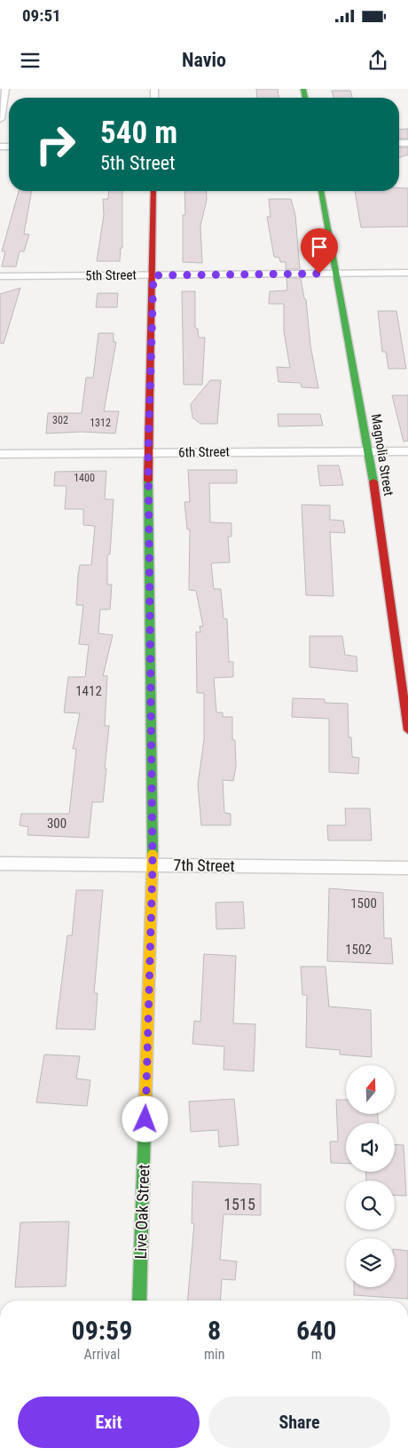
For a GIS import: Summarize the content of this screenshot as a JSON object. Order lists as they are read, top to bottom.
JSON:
{
  "streets": {
    "street": [
      "5th Street",
      "6th Street",
      "Magnolia Street",
      "7th Street",
      "Live Oak Street"
    ]
  },
  "crossings": [
    ["5th Street", "Magnolia Street"],
    ["5th Street", "Live Oak Street"],
    ["6th Street", "Magnolia Street"],
    ["6th Street", "Live Oak Street"],
    ["7th Street", "Live Oak Street"]
  ],
  "house_numbers": [
    "302",
    "1312",
    "1400",
    "1412",
    "300",
    "1500",
    "1502",
    "1515"
  ],
  "north": "top",
  "page": {
    "status": "09:51",
    "header": "Navio",
    "turn": ["540 m", "5th Street"],
    "eta": [
      "09:59",
      "Arrival",
      "8",
      "min",
      "640",
      "m"
    ],
    "buttons": ["Exit", "Share"]
  }
}
